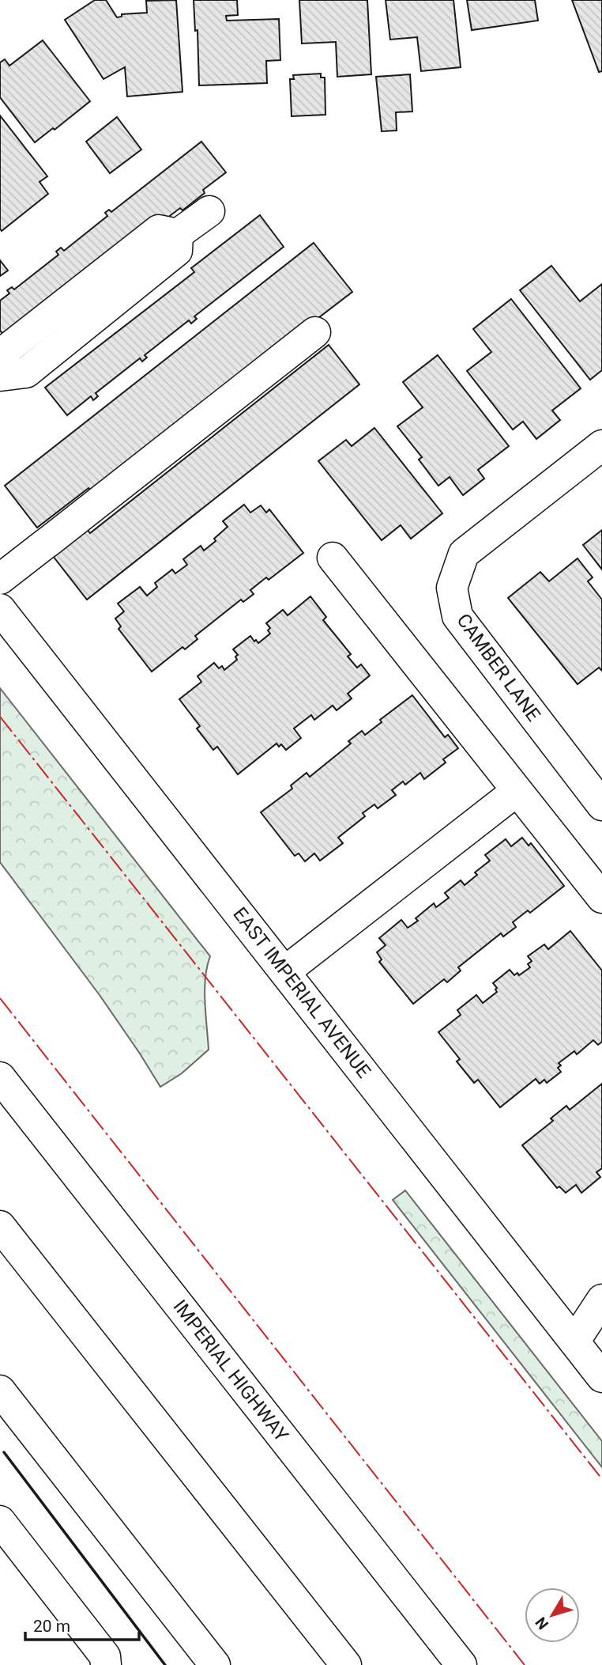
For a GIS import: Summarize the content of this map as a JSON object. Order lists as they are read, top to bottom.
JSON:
{
  "streets": {
    "street": ["CAMBER LANE", "EAST IMPERIAL AVENUE", "IMPERIAL HIGHWAY"]
  },
  "scale_bar": "20 m",
  "north": "bottom left"
}
